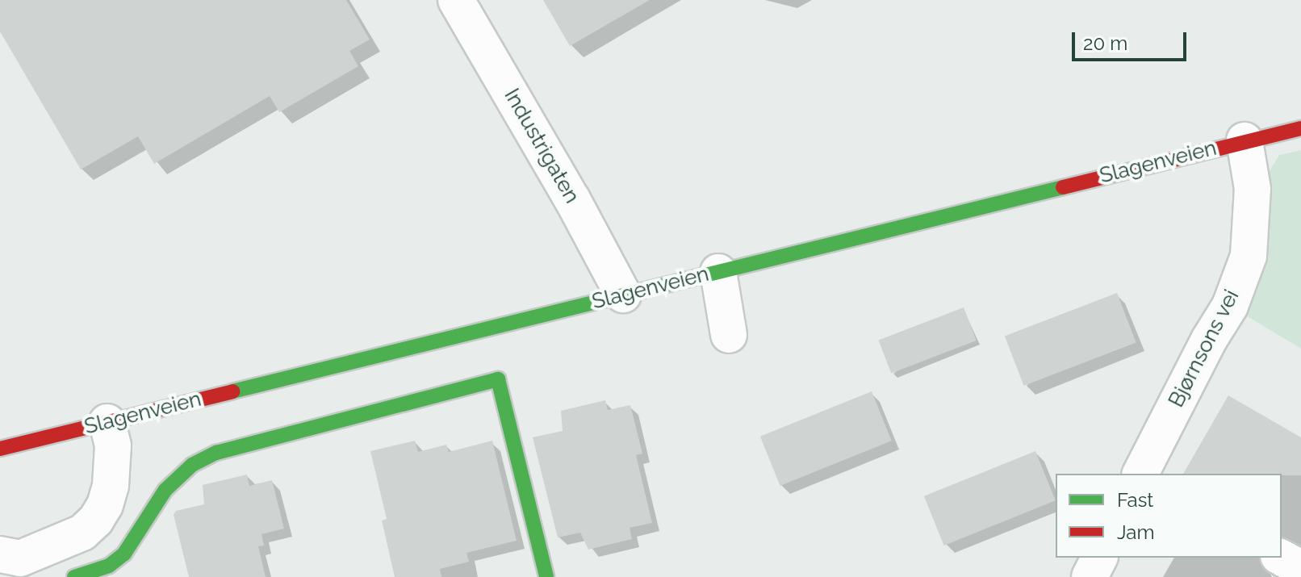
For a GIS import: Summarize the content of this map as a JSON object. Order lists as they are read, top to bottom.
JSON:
{
  "streets": {
    "main road": ["Slagenveien"],
    "street": ["Industrigaten", "Bjørnsons vei"]
  },
  "crossings": [
    ["Industrigaten", "Slagenveien"],
    ["Slagenveien", "Bjørnsons vei"]
  ],
  "legend": ["Fast", "Jam"],
  "scale_bar": "20 m"
}
